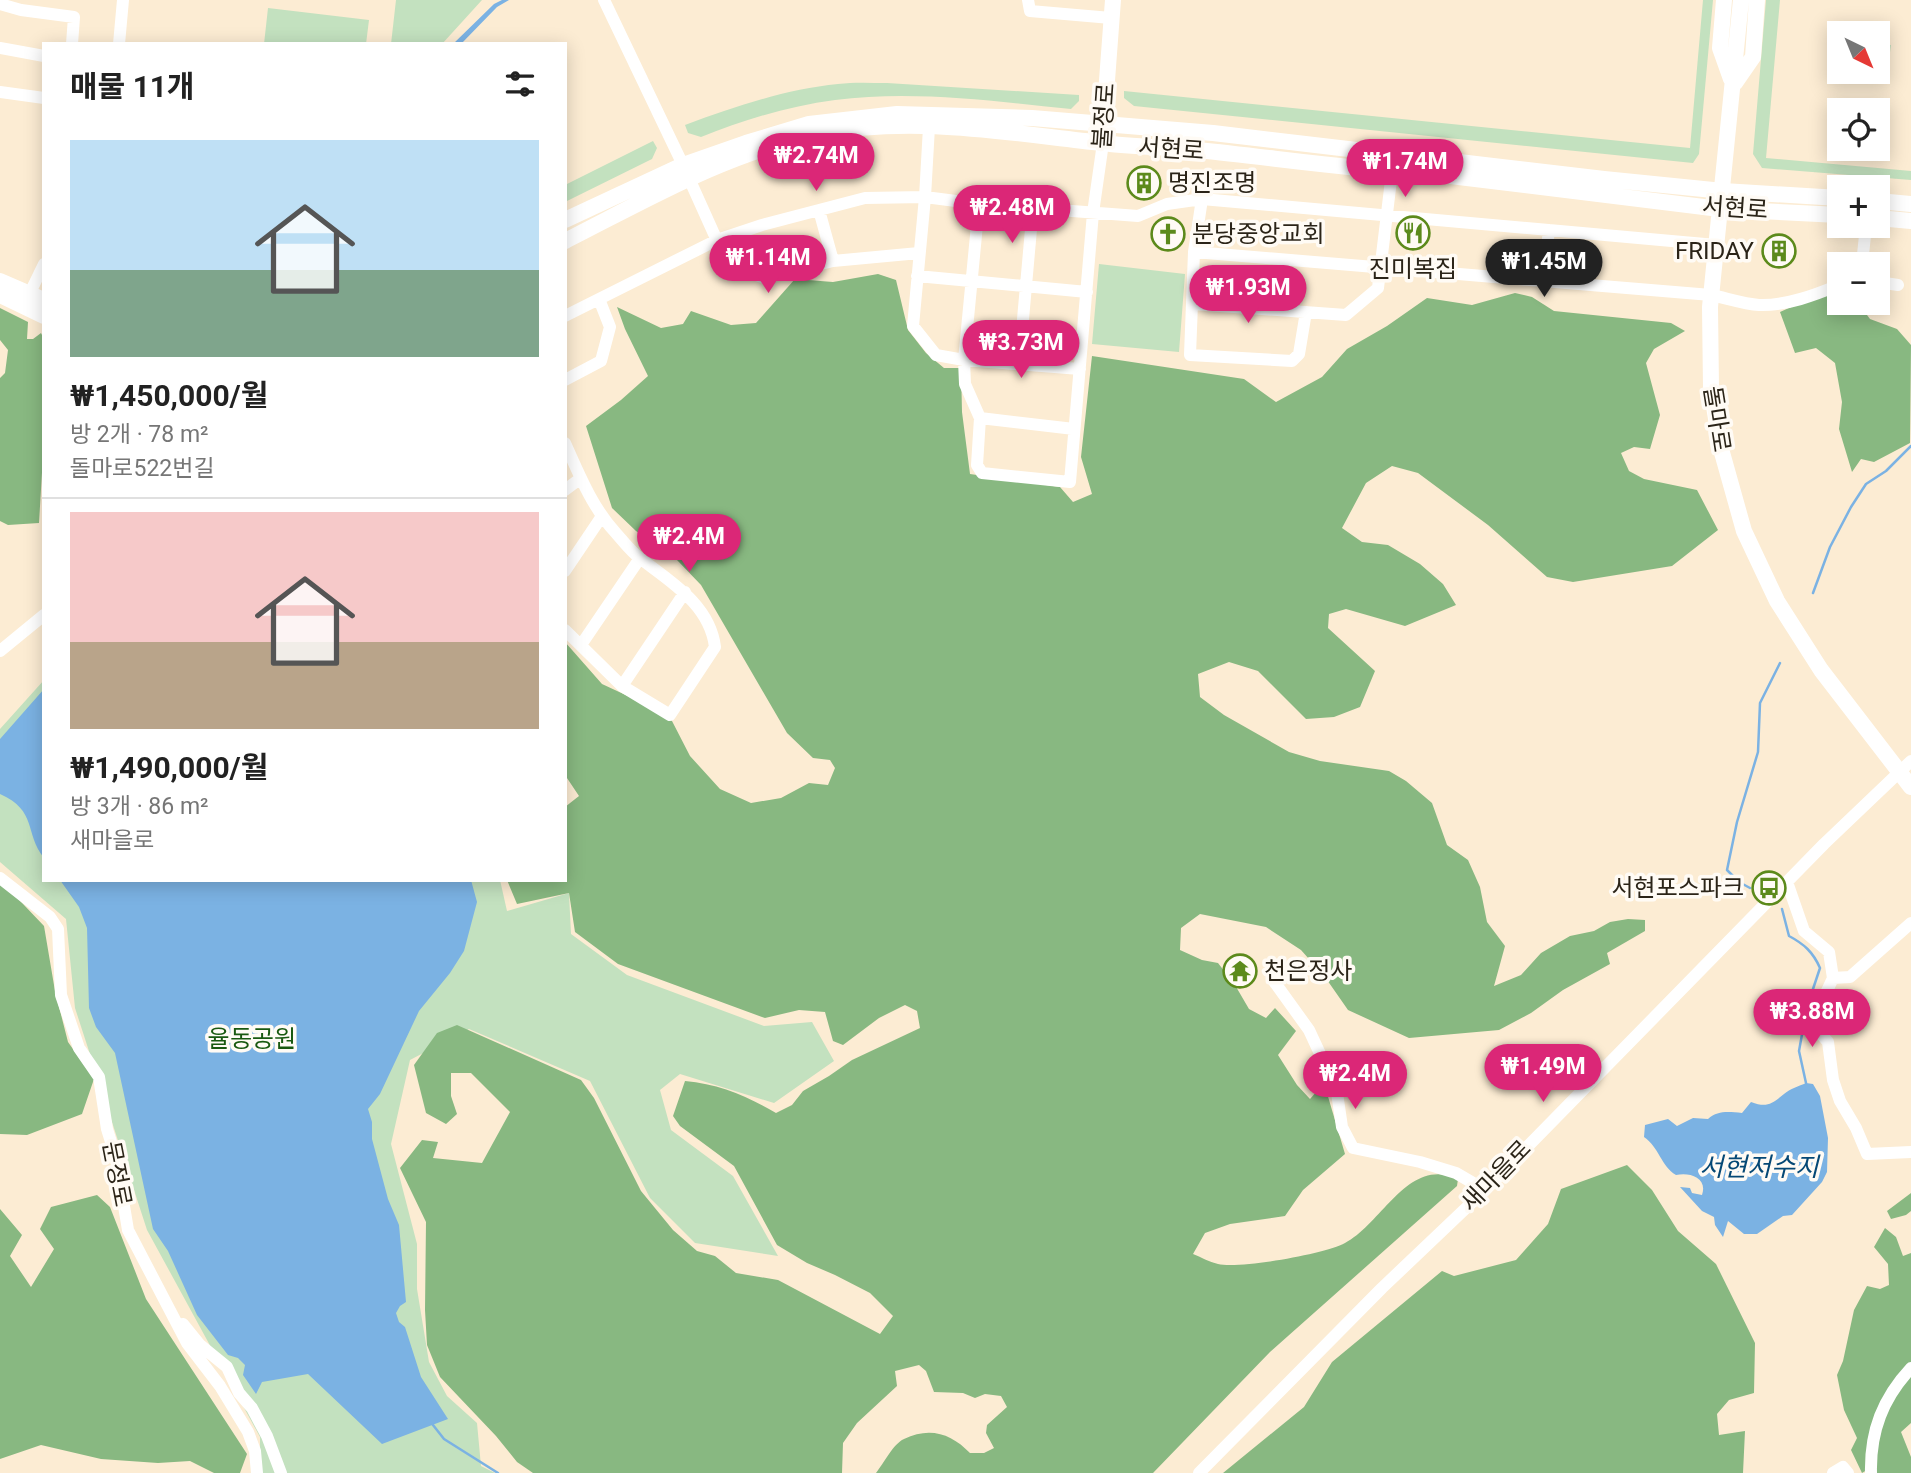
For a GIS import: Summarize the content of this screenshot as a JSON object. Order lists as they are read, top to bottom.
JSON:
{
  "streets": {
    "main road": ["불정로", "서현로", "돌마로"],
    "street": ["문정로", "새마을로"]
  },
  "crossings": [
    ["불정로", "서현로"],
    ["서현로", "돌마로"],
    ["돌마로", "새마을로"]
  ],
  "water": ["서현저수지"],
  "parks": ["율동공원"],
  "places": {
    "building": ["명진조명", "FRIDAY"],
    "restaurant": ["진미복집"],
    "church": ["분당중앙교회"],
    "bus stop": ["서현포스파크"],
    "temple": ["천은정사"]
  },
  "north": "bottom right",
  "page": {
    "map_buttons": ["+", "−"],
    "heading": "매물 11개",
    "list": [
      {
        "name": "₩1,450,000/월",
        "note": "방 2개 · 78 m² · 돌마로522번길"
      },
      {
        "name": "₩1,490,000/월",
        "note": "방 3개 · 86 m² · 새마을로"
      }
    ],
    "price": [
      "₩2.74M",
      "₩1.74M",
      "₩2.48M",
      "₩1.14M",
      "₩1.45M",
      "₩1.93M",
      "₩3.73M",
      "₩2.4M",
      "₩3.88M",
      "₩1.49M",
      "₩2.4M"
    ]
  }
}
